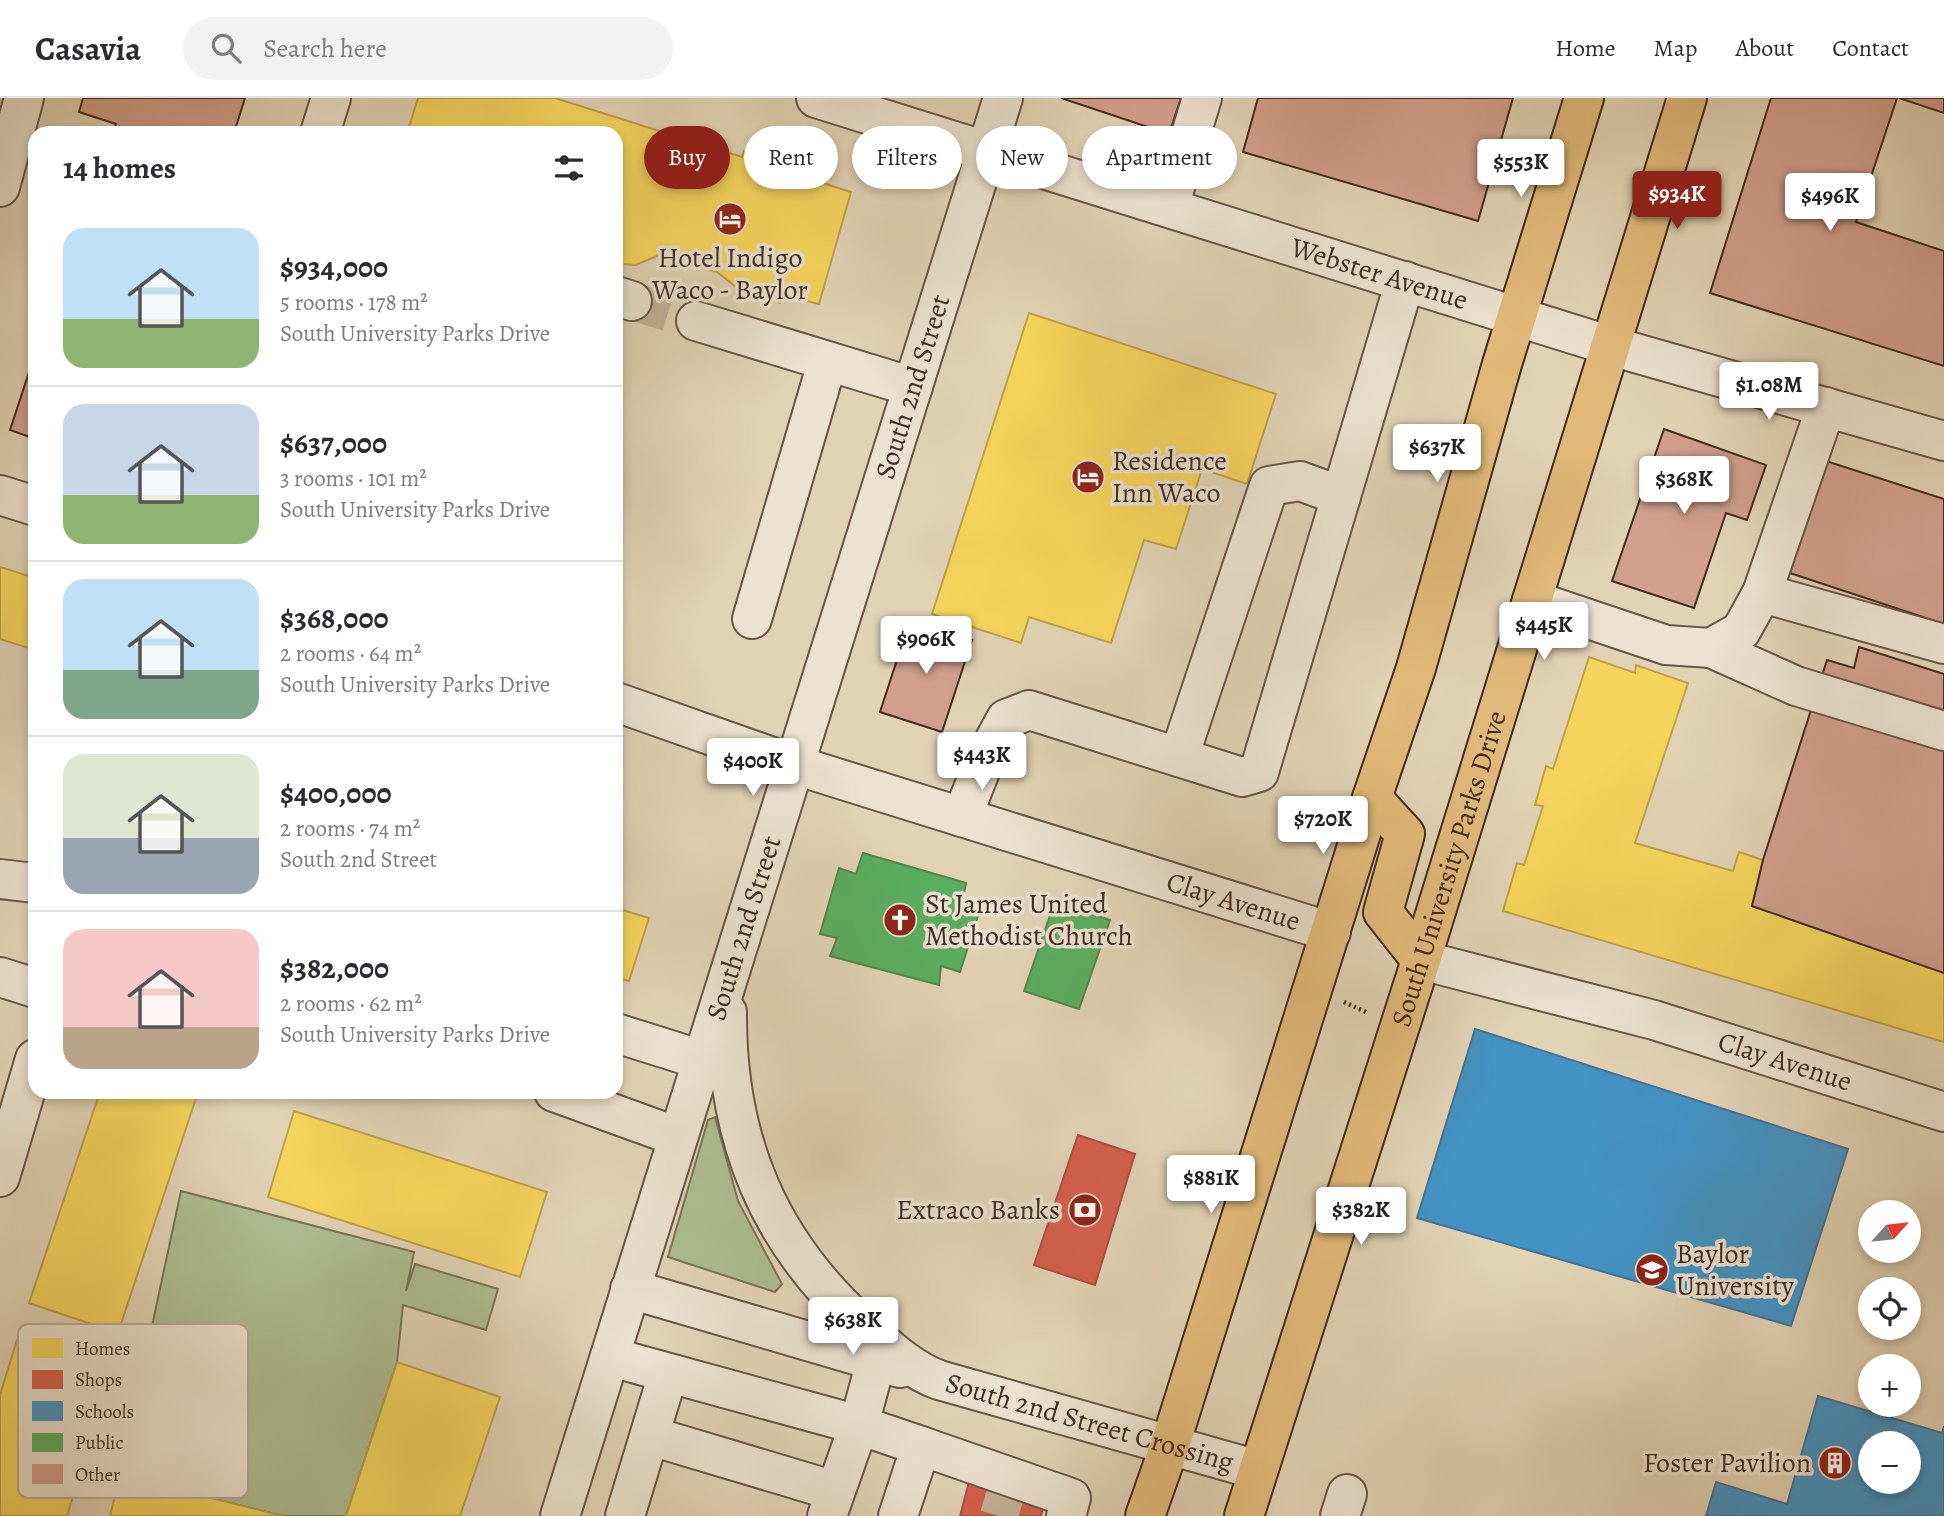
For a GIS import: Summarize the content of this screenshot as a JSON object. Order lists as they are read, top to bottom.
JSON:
{
  "streets": {
    "main road": ["South University Parks Drive"],
    "street": [
      "Webster Avenue",
      "South 2nd Street",
      "Clay Avenue",
      "South 2nd Street Crossing"
    ]
  },
  "crossings": [
    ["Webster Avenue", "South University Parks Drive"],
    ["South 2nd Street", "Clay Avenue"],
    ["South 2nd Street", "South 2nd Street Crossing"],
    ["South University Parks Drive", "Clay Avenue"],
    ["South University Parks Drive", "South 2nd Street Crossing"]
  ],
  "places": {
    "hotel": ["Hotel Indigo Waco - Baylor", "Residence Inn Waco"],
    "church": ["St James United Methodist Church"],
    "bank": ["Extraco Banks"],
    "school or university": ["Baylor University"],
    "building": ["Foster Pavilion"]
  },
  "legend": [
    "Homes",
    "Shops",
    "Schools",
    "Public",
    "Other"
  ],
  "north": "top right",
  "page": {
    "header": "Casavia",
    "search": "Search here",
    "nav": [
      "Home",
      "Map",
      "About",
      "Contact"
    ],
    "chip": [
      "Buy",
      "Rent",
      "Filters",
      "New",
      "Apartment"
    ],
    "heading": "14 homes",
    "price": [
      "$553K",
      "$934K",
      "$496K",
      "$1.08M",
      "$637K",
      "$368K",
      "$445K",
      "$906K",
      "$443K",
      "$400K",
      "$720K",
      "$881K",
      "$382K",
      "$638K"
    ],
    "list": [
      {
        "name": "$934,000",
        "note": "5 rooms · 178 m² · South University Parks Drive"
      },
      {
        "name": "$637,000",
        "note": "3 rooms · 101 m² · South University Parks Drive"
      },
      {
        "name": "$368,000",
        "note": "2 rooms · 64 m² · South University Parks Drive"
      },
      {
        "name": "$400,000",
        "note": "2 rooms · 74 m² · South 2nd Street"
      },
      {
        "name": "$382,000",
        "note": "2 rooms · 62 m² · South University Parks Drive"
      }
    ],
    "map_buttons": ["+", "−"]
  }
}
